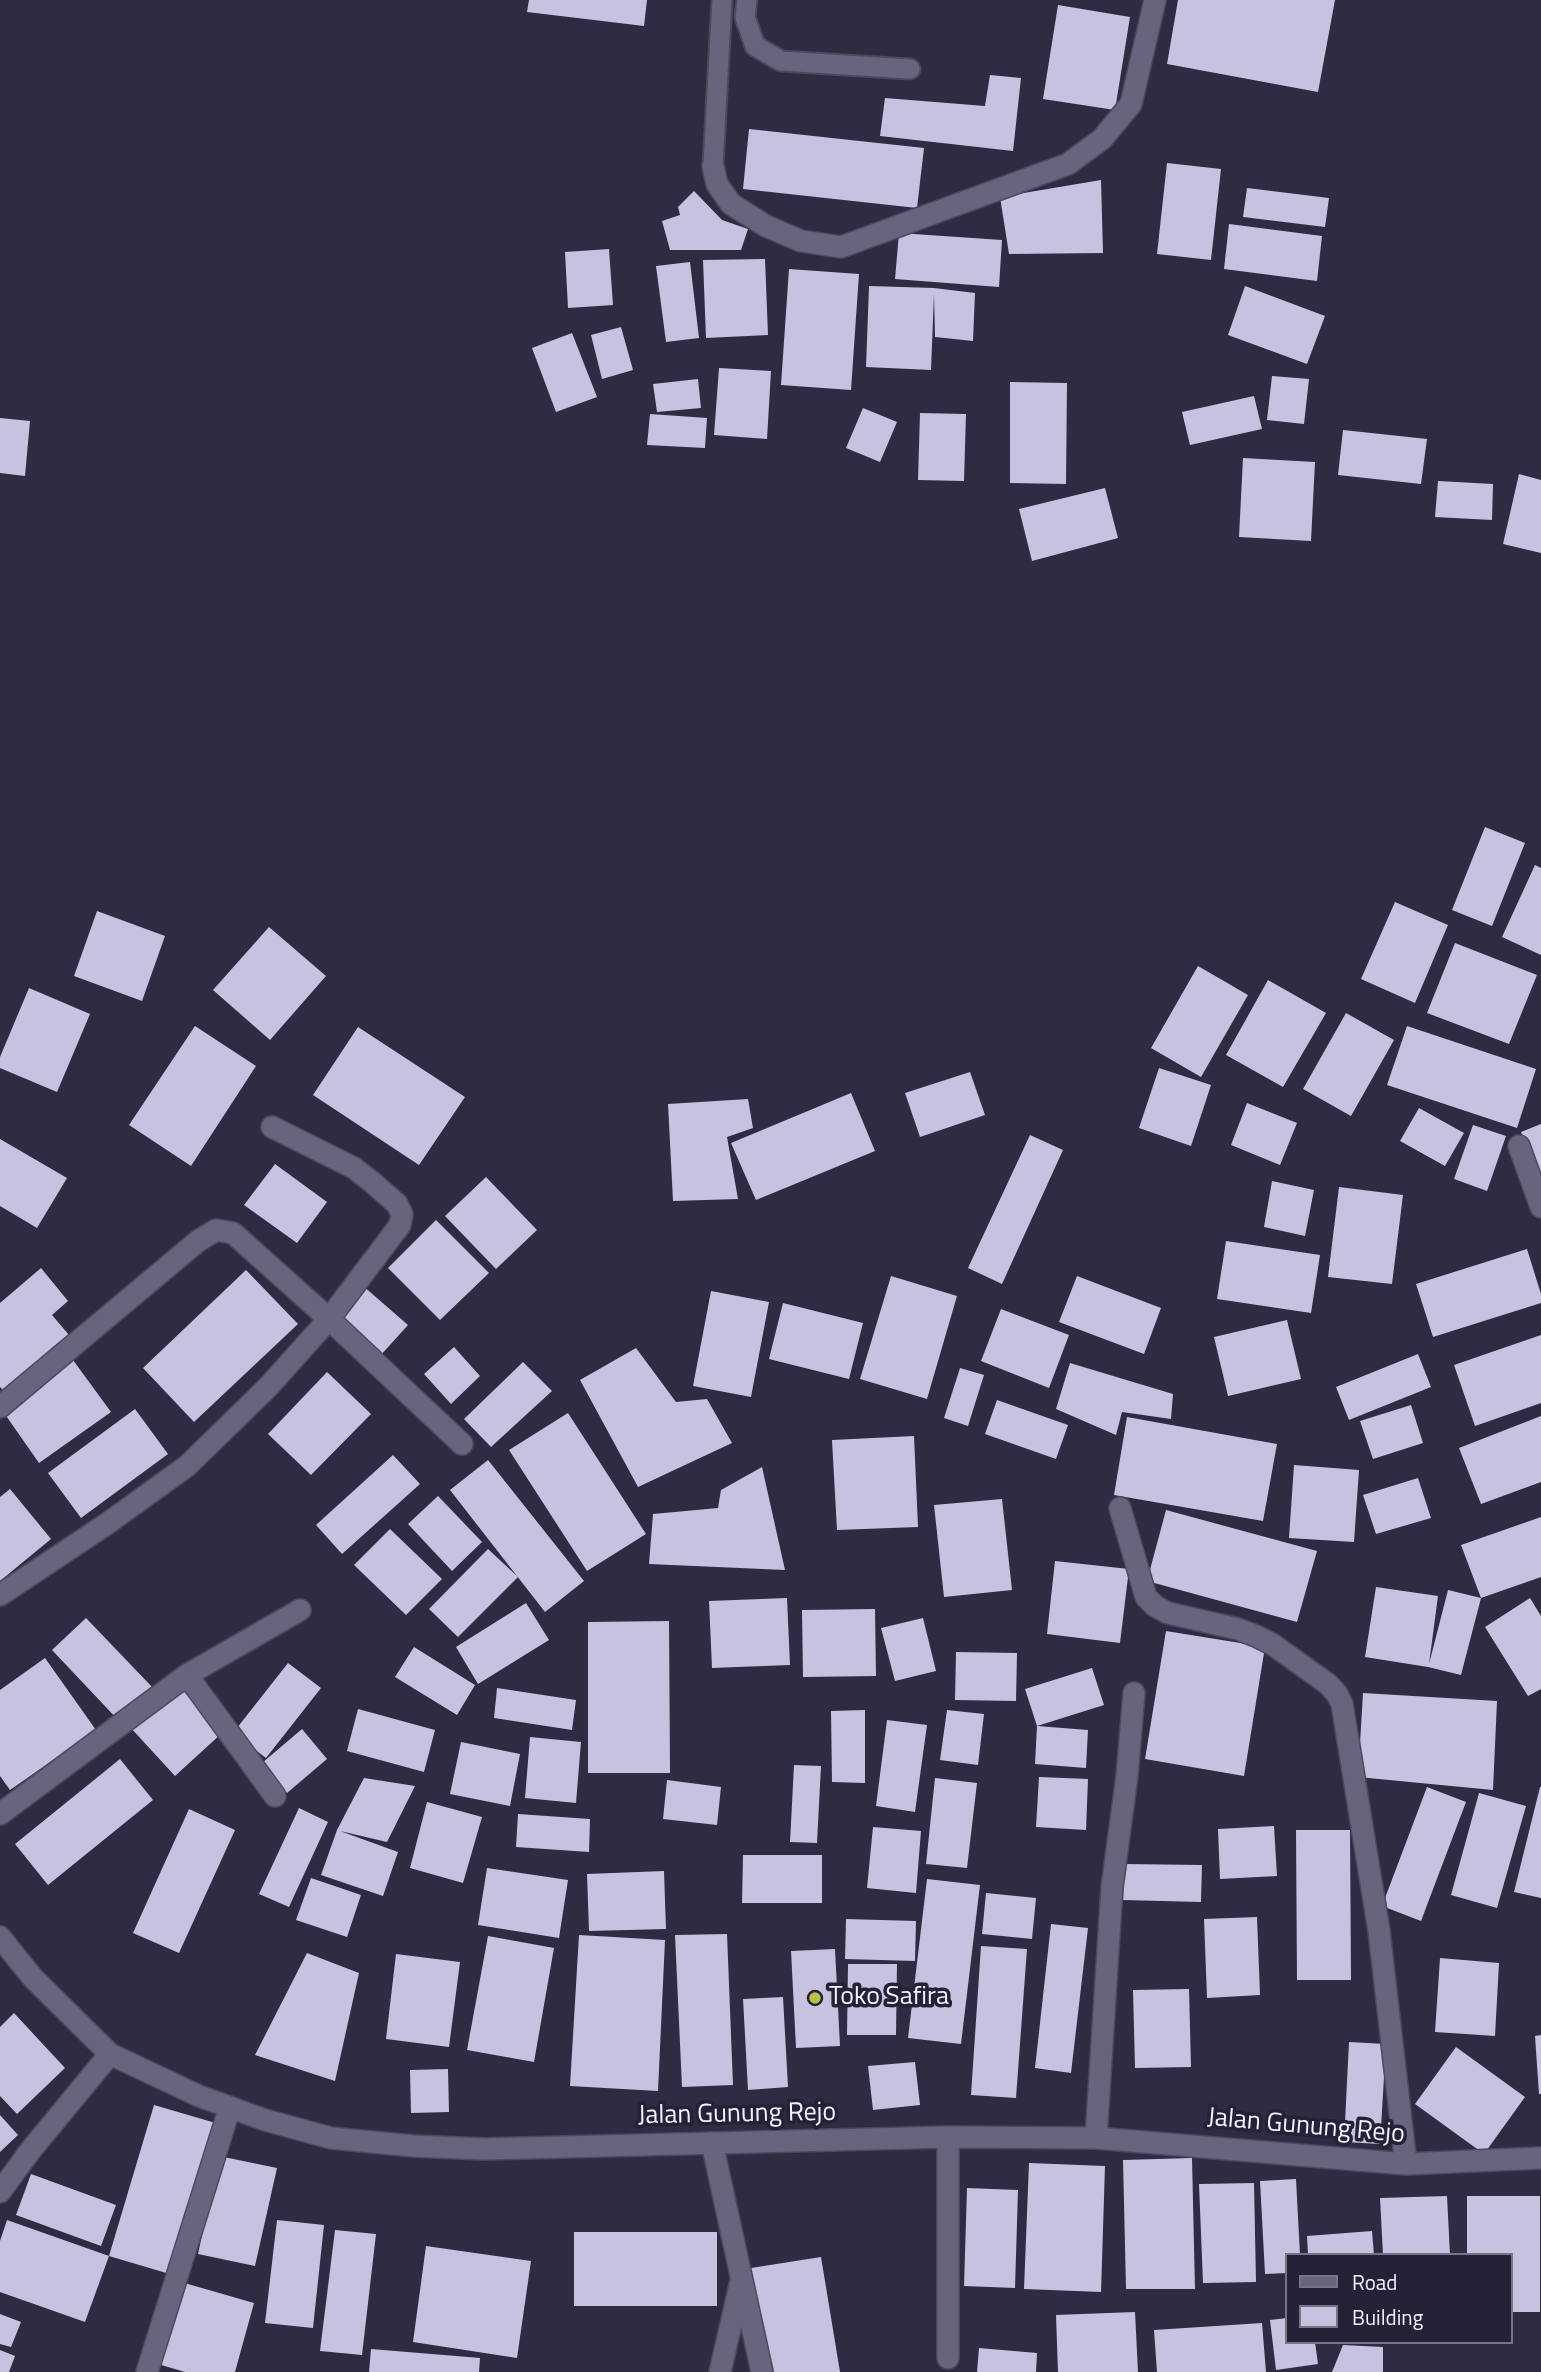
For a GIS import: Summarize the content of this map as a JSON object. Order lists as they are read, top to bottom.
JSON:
{
  "streets": {
    "street": ["Jalan Gunung Rejo"]
  },
  "places": ["Toko Safira"],
  "legend": ["Road", "Building"]
}
